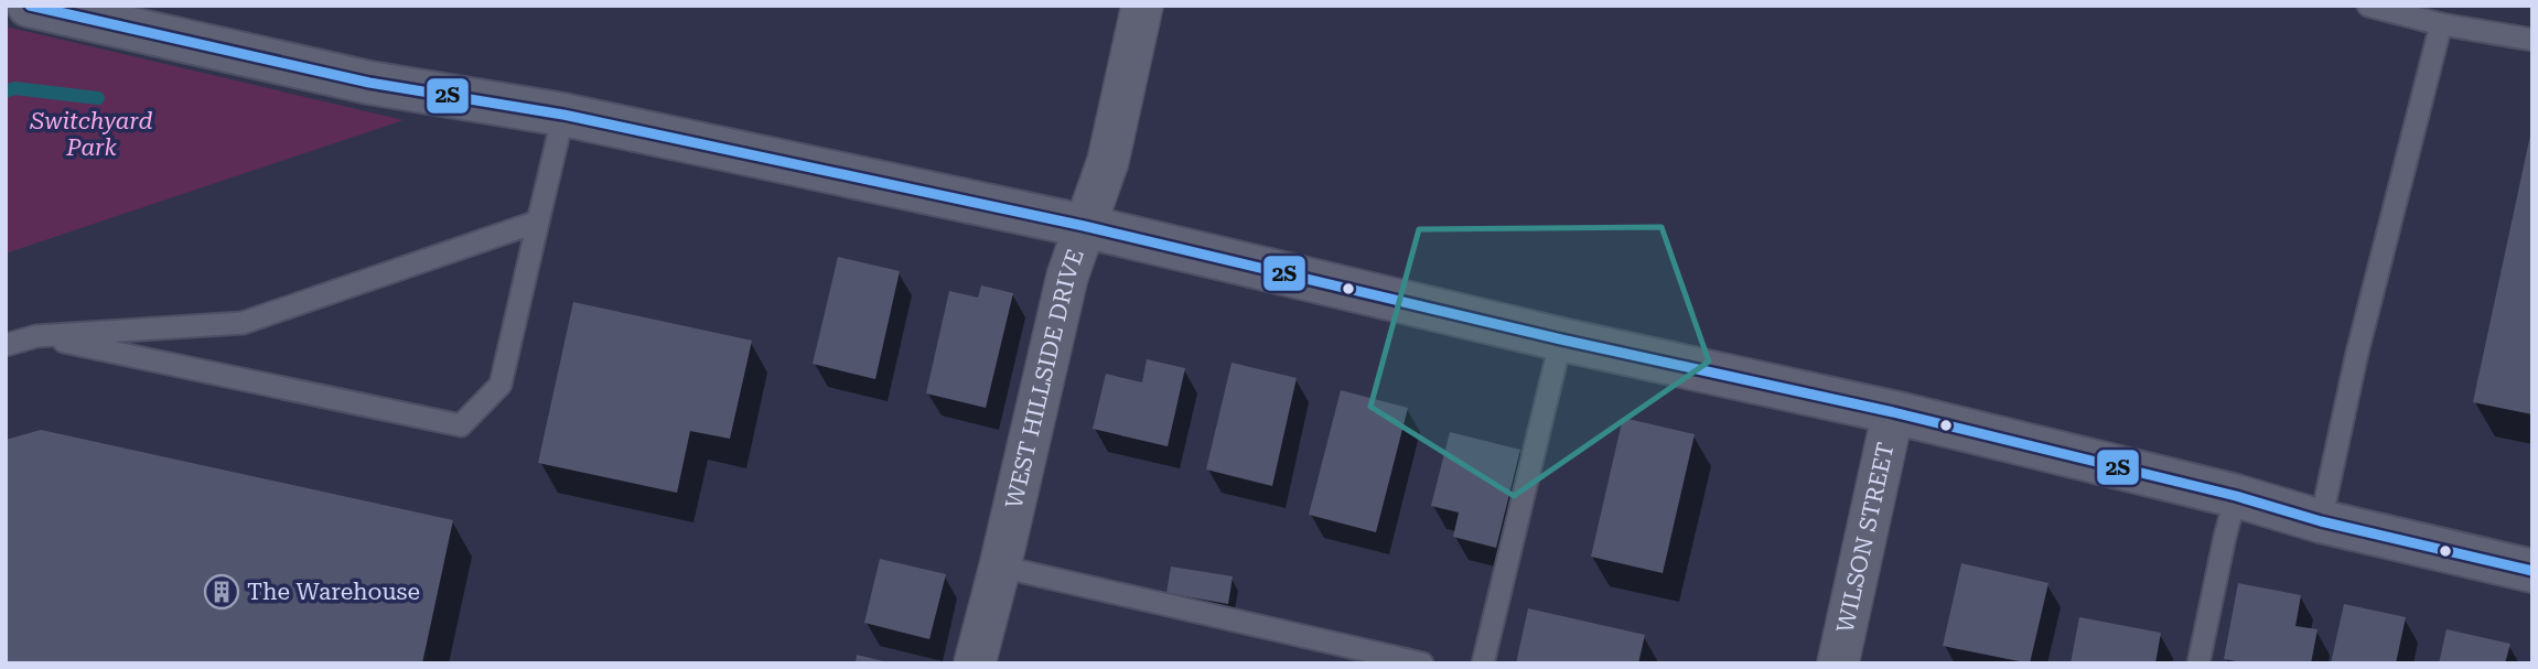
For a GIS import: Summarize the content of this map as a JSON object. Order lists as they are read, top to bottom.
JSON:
{
  "streets": {
    "street": ["WEST HILLSIDE DRIVE", "WILSON STREET"]
  },
  "parks": ["Switchyard Park"],
  "places": {
    "building": ["The Warehouse"]
  },
  "lines": ["transit line 2S"]
}
